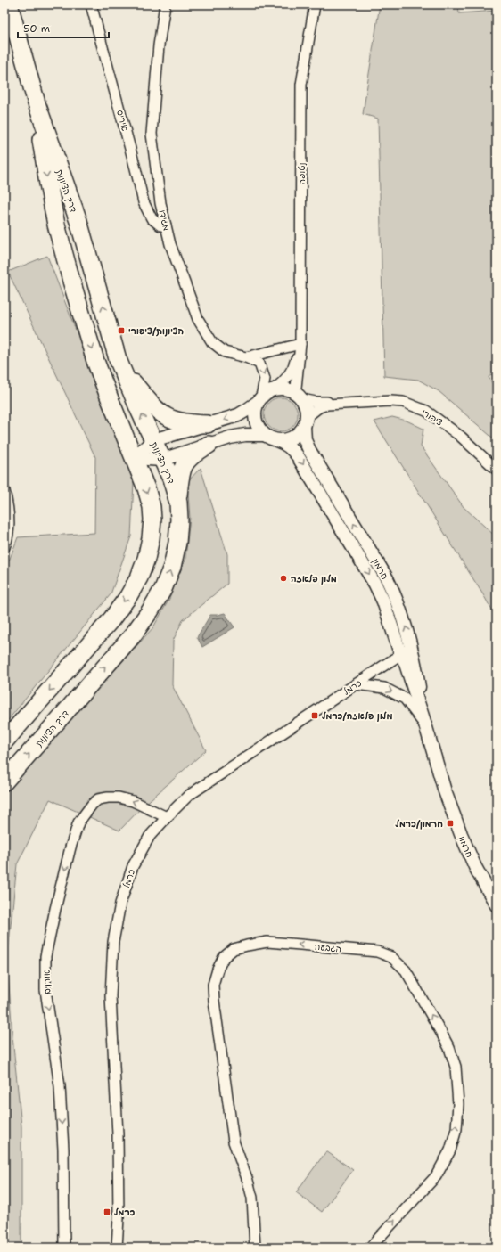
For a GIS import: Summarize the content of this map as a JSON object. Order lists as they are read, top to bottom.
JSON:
{
  "streets": {
    "highway": ["דרך הציונות"],
    "street": [
      "איריס",
      "נטופה",
      "מגידו",
      "ציפורי",
      "חרמון",
      "כרמל",
      "הגבעה",
      "אורנים"
    ]
  },
  "crossings": [
    ["איריס", "מגידו"],
    ["נטופה", "מגידו"],
    ["נטופה", "ציפורי"],
    ["נטופה", "חרמון"],
    ["מגידו", "ציפורי"],
    ["מגידו", "חרמון"],
    ["ציפורי", "חרמון"],
    ["חרמון", "כרמל"],
    ["כרמל", "אורנים"]
  ],
  "one_way": ["אורנים"],
  "places": {
    "transit": [
      "הציונות/ציפורי",
      "מלון פלאזה/כרמל",
      "חרמון/כרמל",
      "כרמל"
    ],
    "other": ["מלון פלאזה"]
  },
  "scale_bar": "50 m"
}
